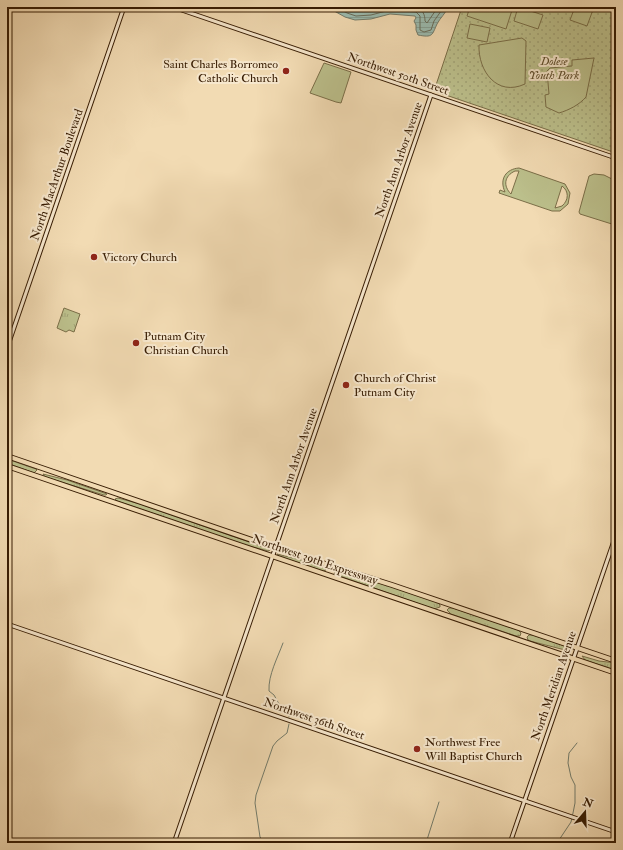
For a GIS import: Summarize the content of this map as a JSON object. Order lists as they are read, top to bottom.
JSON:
{
  "streets": {
    "highway": ["Northwest 39th Expressway"],
    "main road": [
      "Northwest 50th Street",
      "North Ann Arbor Avenue",
      "North MacArthur Boulevard",
      "North Meridian Avenue",
      "Northwest 36th Street"
    ]
  },
  "crossings": [
    ["Northwest 50th Street", "North Ann Arbor Avenue"],
    ["North Ann Arbor Avenue", "Northwest 39th Expressway"],
    ["North Ann Arbor Avenue", "Northwest 36th Street"],
    ["Northwest 39th Expressway", "North Meridian Avenue"],
    ["North Meridian Avenue", "Northwest 36th Street"]
  ],
  "parks": ["Dolese Youth Park"],
  "places": [
    "Saint Charles Borromeo Catholic Church",
    "Victory Church",
    "Putnam City Christian Church",
    "Church of Christ Putnam City",
    "Northwest Free Will Baptist Church"
  ],
  "north": "top"
}
